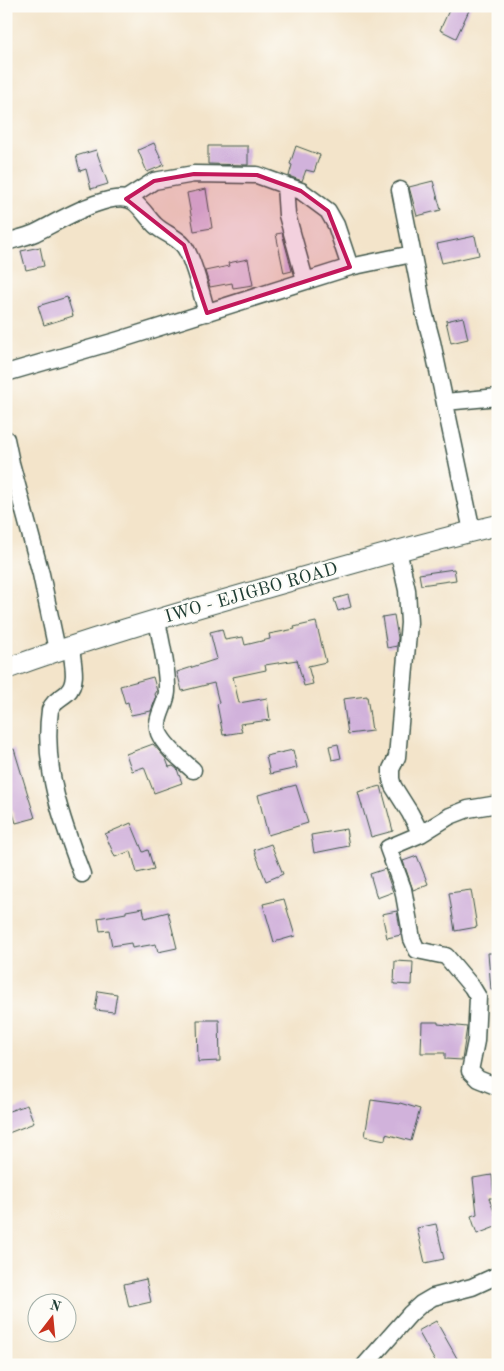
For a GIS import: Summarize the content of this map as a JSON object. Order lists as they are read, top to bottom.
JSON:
{
  "streets": {
    "main road": ["IWO - EJIGBO ROAD"]
  },
  "north": "top"
}
